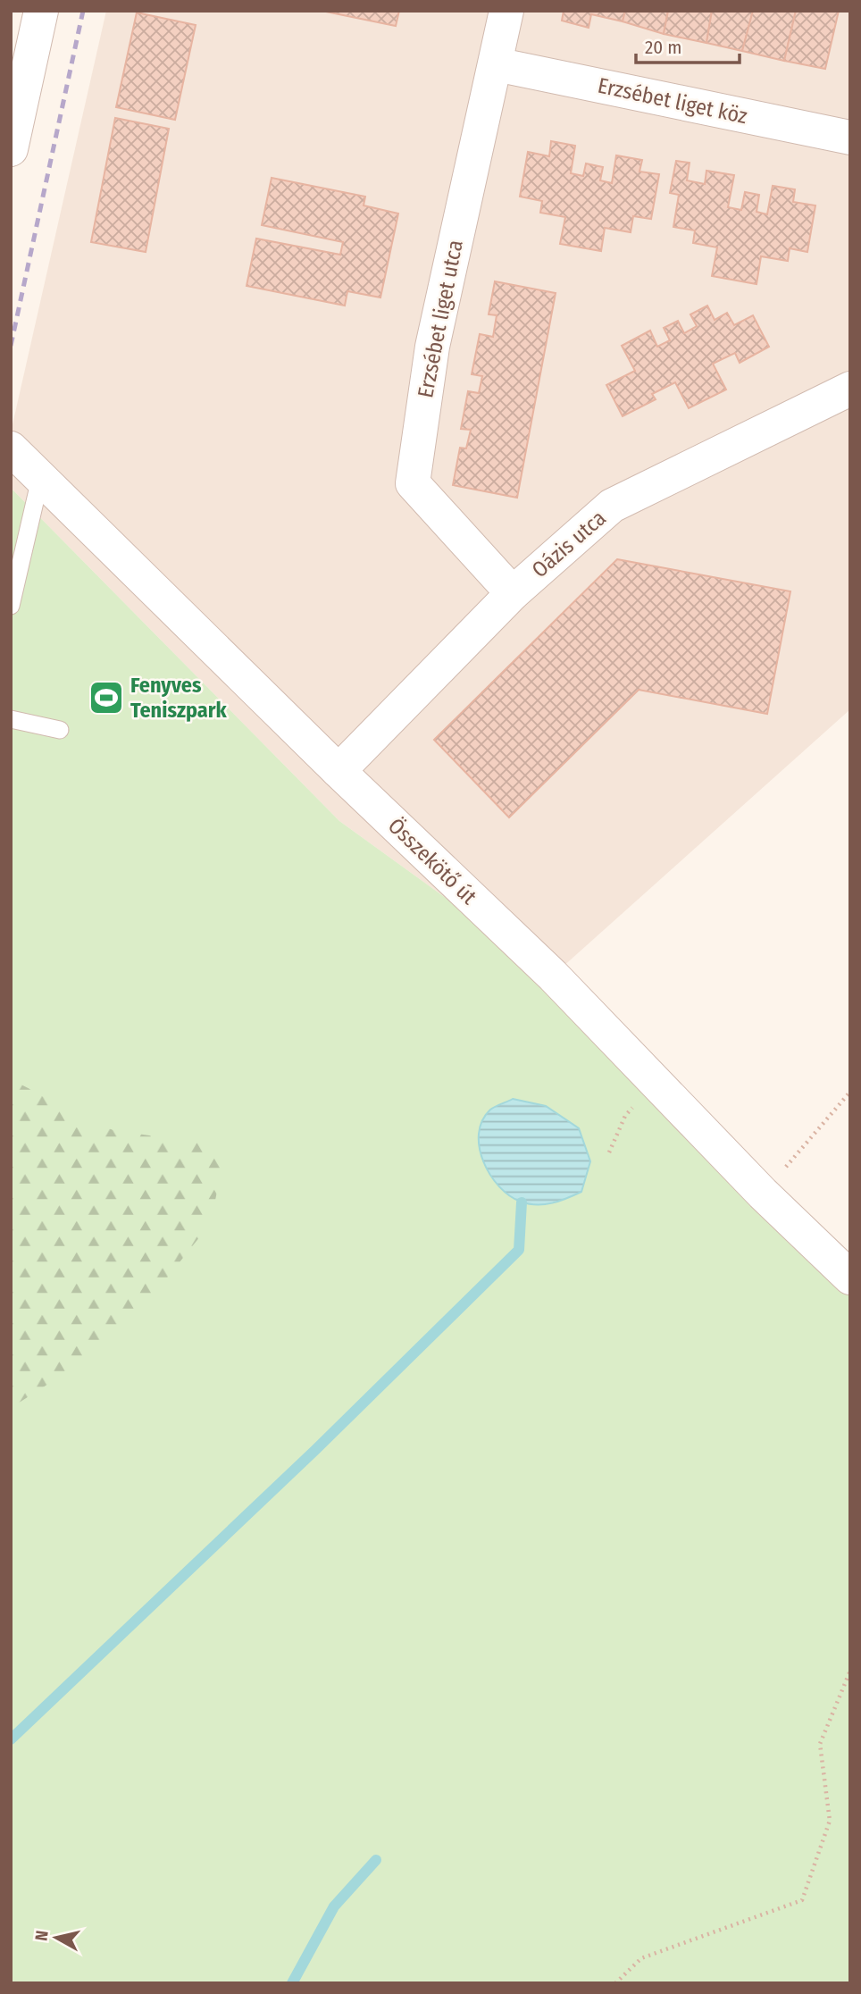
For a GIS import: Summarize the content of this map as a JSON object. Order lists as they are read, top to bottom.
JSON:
{
  "streets": {
    "street": [
      "Erzsébet liget köz",
      "Erzsébet liget utca",
      "Oázis utca",
      "Összekötő út"
    ]
  },
  "crossings": [
    ["Erzsébet liget köz", "Erzsébet liget utca"],
    ["Erzsébet liget utca", "Oázis utca"],
    ["Oázis utca", "Összekötő út"]
  ],
  "places": {
    "sports": ["Fenyves Teniszpark"]
  },
  "scale_bar": "20 m",
  "north": "left"
}
